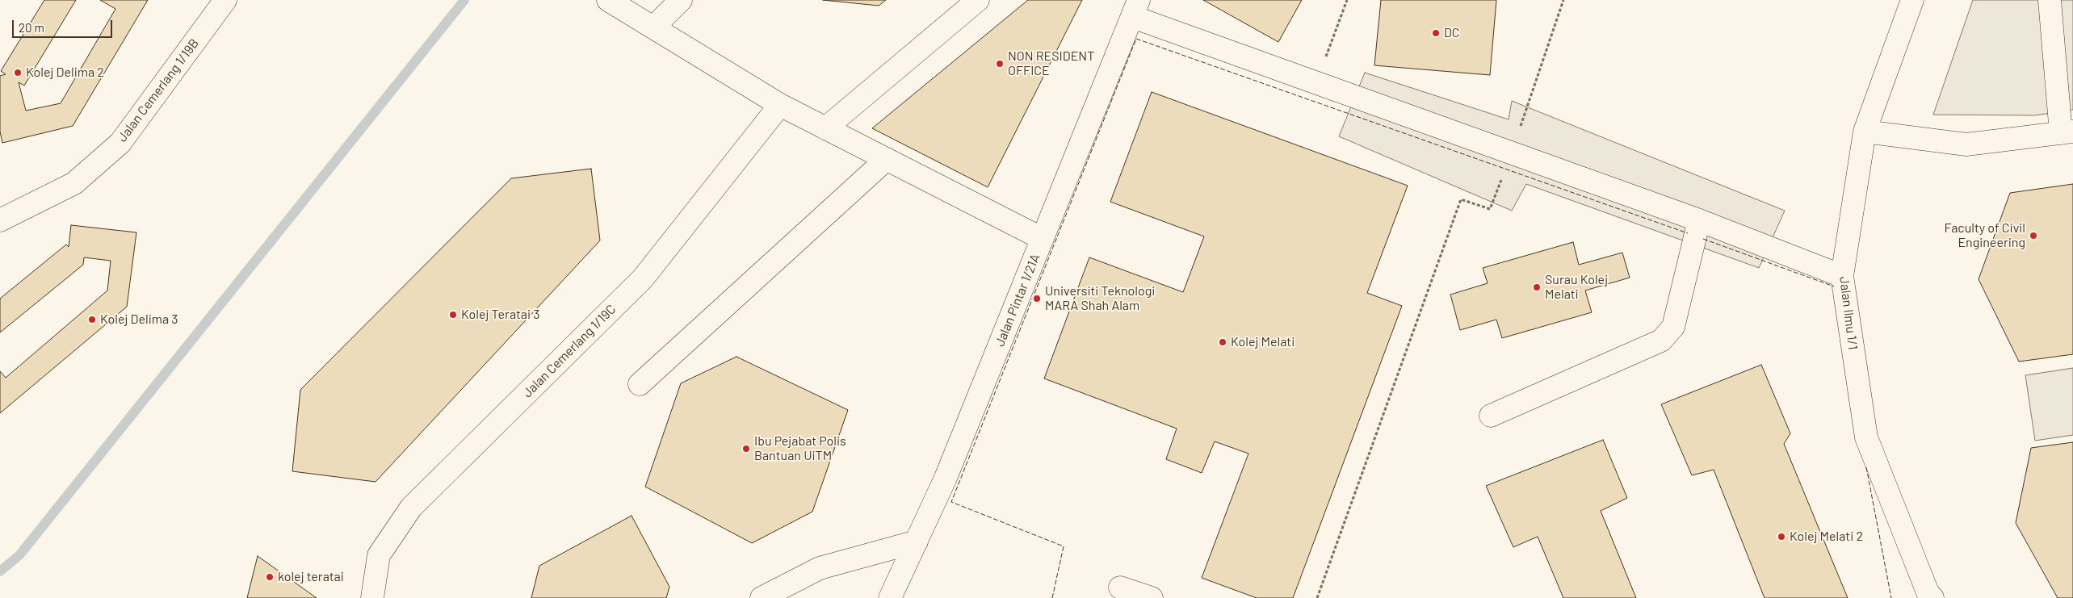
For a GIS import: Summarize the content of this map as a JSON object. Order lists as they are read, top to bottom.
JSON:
{
  "streets": {
    "street": [
      "Jalan Cemerlang 1/19B",
      "Jalan Pintar 1/21A",
      "Jalan Ilmu 1/1",
      "Jalan Cemerlang 1/19C"
    ]
  },
  "places": [
    "DC",
    "NON RESIDENT OFFICE",
    "Kolej Delima 2",
    "Faculty of Civil Engineering",
    "Surau Kolej Melati",
    "Universiti Teknologi MARA Shah Alam",
    "Kolej Teratai 3",
    "Kolej Delima 3",
    "Kolej Melati",
    "Ibu Pejabat Polis Bantuan UiTM",
    "Kolej Melati 2",
    "kolej teratai"
  ],
  "scale_bar": "20 m"
}
